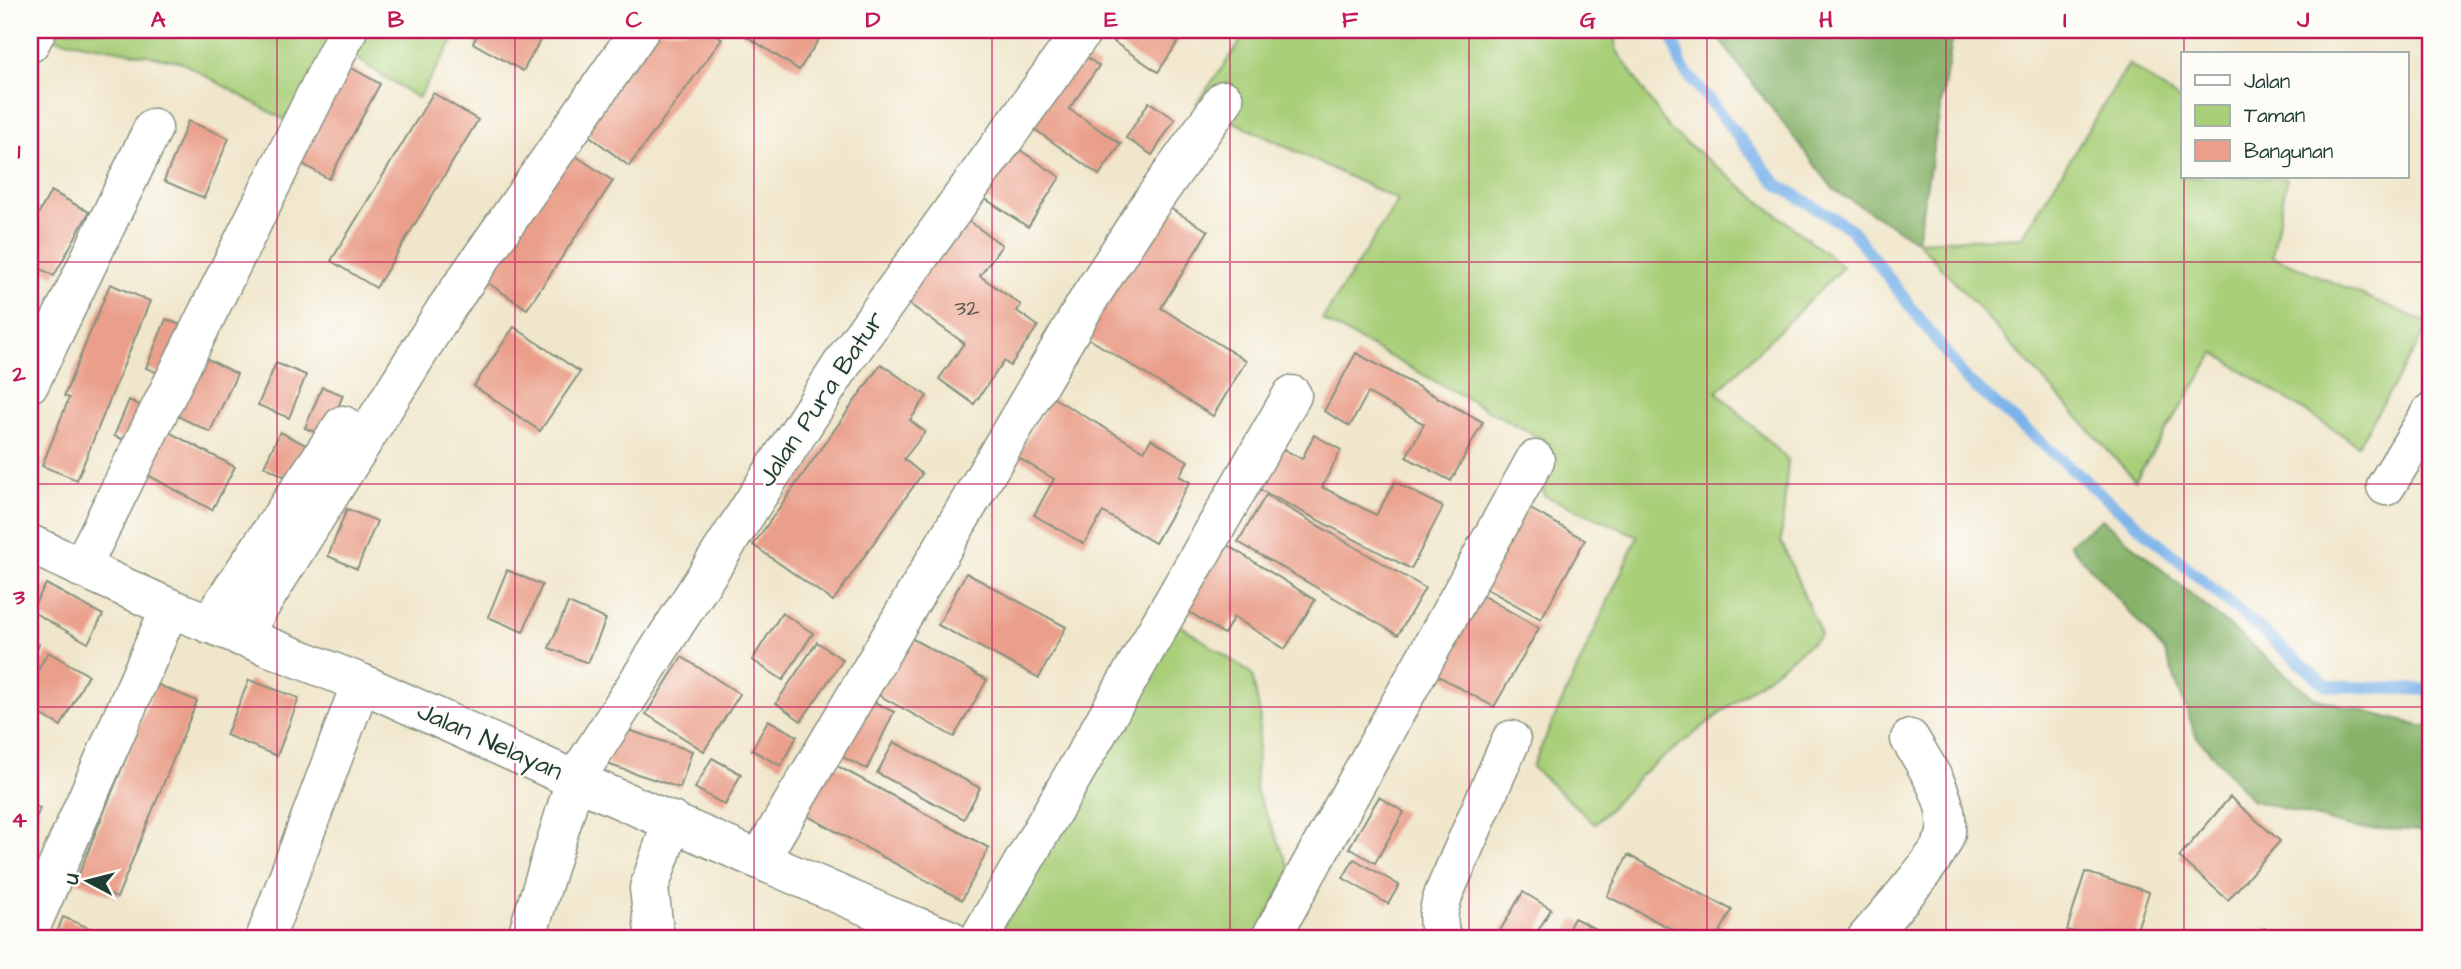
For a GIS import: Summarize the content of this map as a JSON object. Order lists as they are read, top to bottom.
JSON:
{
  "streets": {
    "street": ["Jalan Pura Batur", "Jalan Nelayan"]
  },
  "crossings": [
    ["Jalan Pura Batur", "Jalan Nelayan"]
  ],
  "house_numbers": ["32"],
  "legend": ["Jalan", "Taman", "Bangunan"],
  "north": "left",
  "grid": {
    "columns": [
      "A",
      "B",
      "C",
      "D",
      "E",
      "F",
      "G",
      "H",
      "I",
      "J"
    ],
    "rows": [
      "1",
      "2",
      "3",
      "4"
    ]
  }
}
